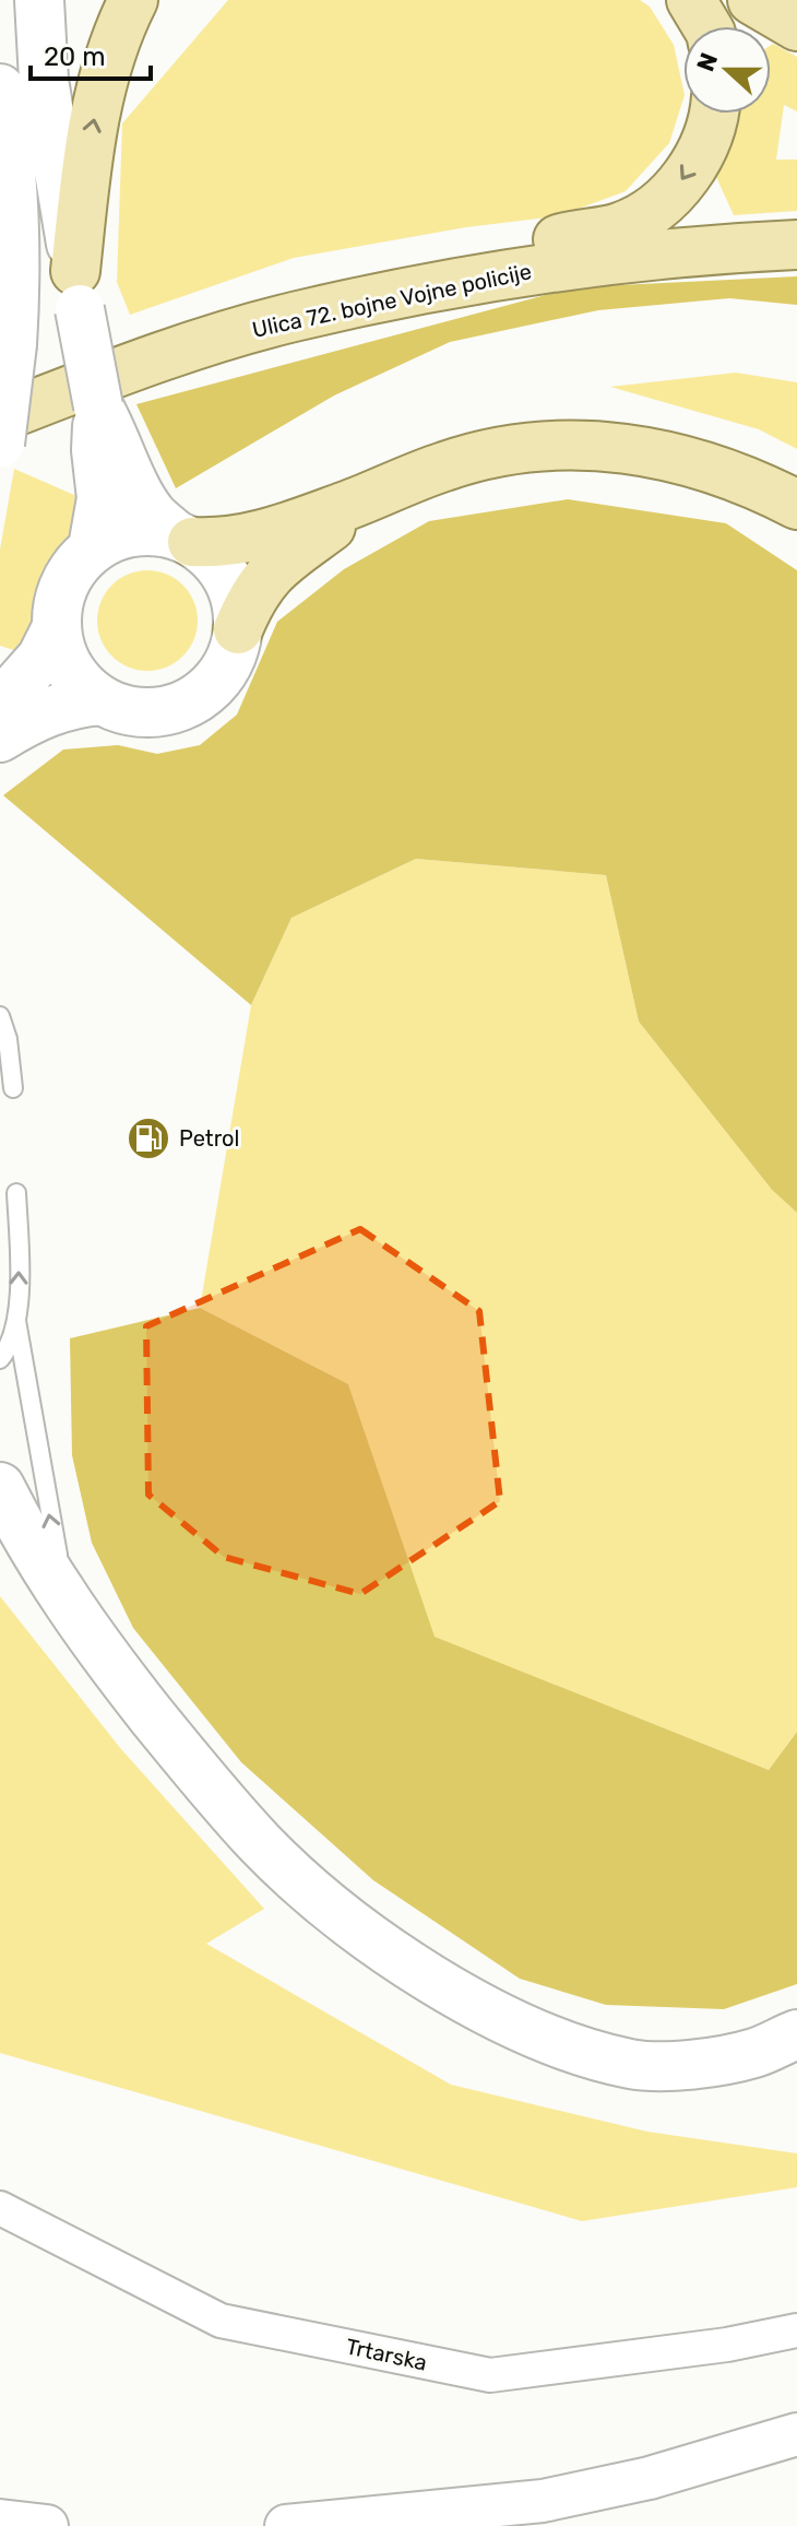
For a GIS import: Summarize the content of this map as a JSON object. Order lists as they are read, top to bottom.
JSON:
{
  "streets": {
    "main road": ["Ulica 72. bojne Vojne policije"],
    "street": ["Trtarska"]
  },
  "places": {
    "fuel station": ["Petrol"]
  },
  "scale_bar": "20 m",
  "north": "left"
}
